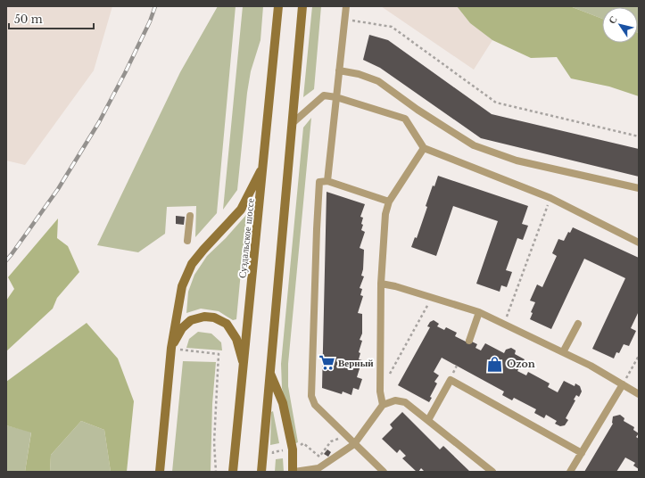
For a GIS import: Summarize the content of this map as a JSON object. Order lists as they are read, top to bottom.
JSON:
{
  "streets": {
    "main road": ["Суздальское шоссе"]
  },
  "places": {
    "supermarket": ["Верный"],
    "shop": ["Ozon"]
  },
  "scale_bar": "50 m",
  "north": "top left"
}
